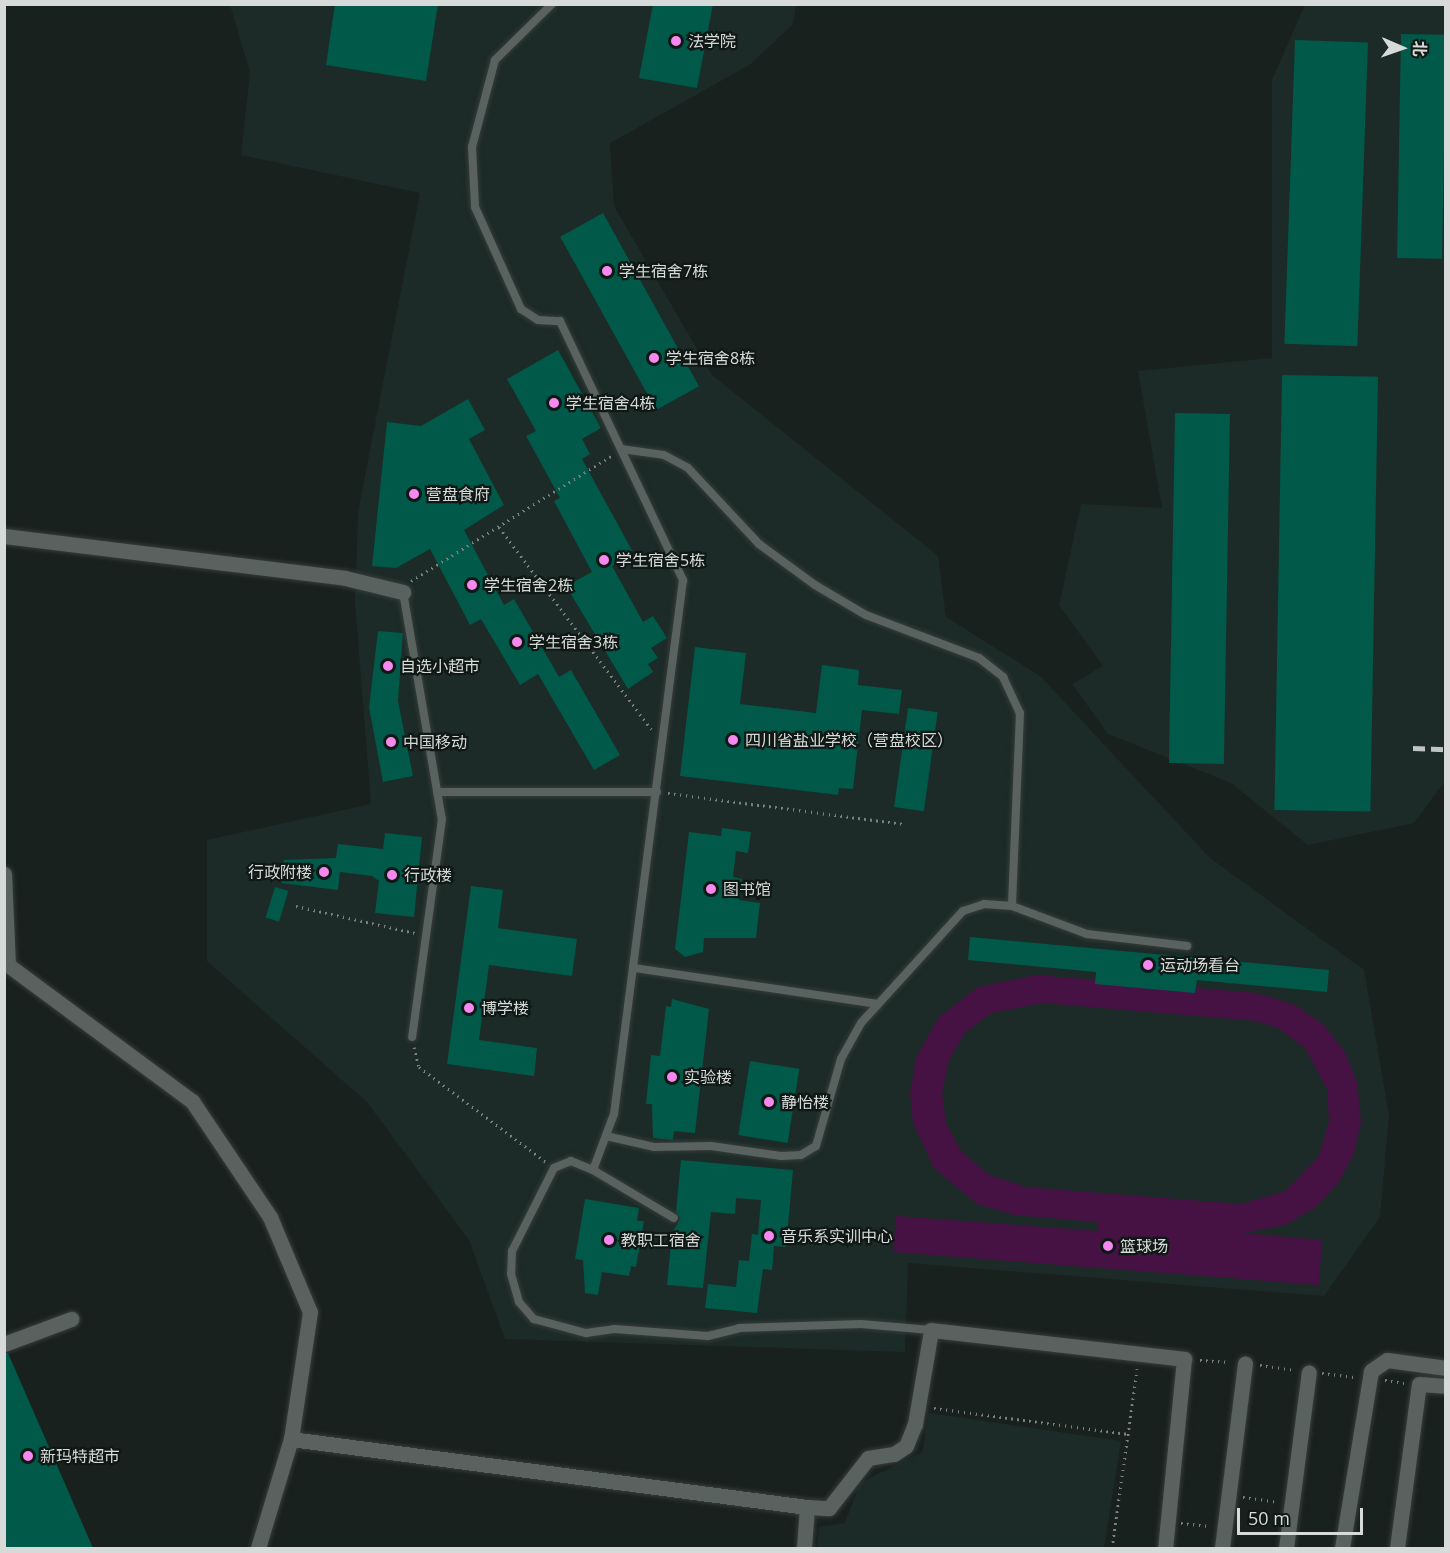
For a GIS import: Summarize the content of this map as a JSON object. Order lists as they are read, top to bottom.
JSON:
{
  "places": [
    "法学院",
    "学生宿舍7栋",
    "学生宿舍8栋",
    "学生宿舍4栋",
    "营盘食府",
    "学生宿舍5栋",
    "学生宿舍2栋",
    "学生宿舍3栋",
    "自选小超市",
    "四川省盐业学校（营盘校区）",
    "中国移动",
    "行政附楼",
    "行政楼",
    "图书馆",
    "运动场看台",
    "博学楼",
    "实验楼",
    "静怡楼",
    "音乐系实训中心",
    "教职工宿舍",
    "篮球场",
    "新玛特超市"
  ],
  "scale_bar": "50 m",
  "north": "right"
}
